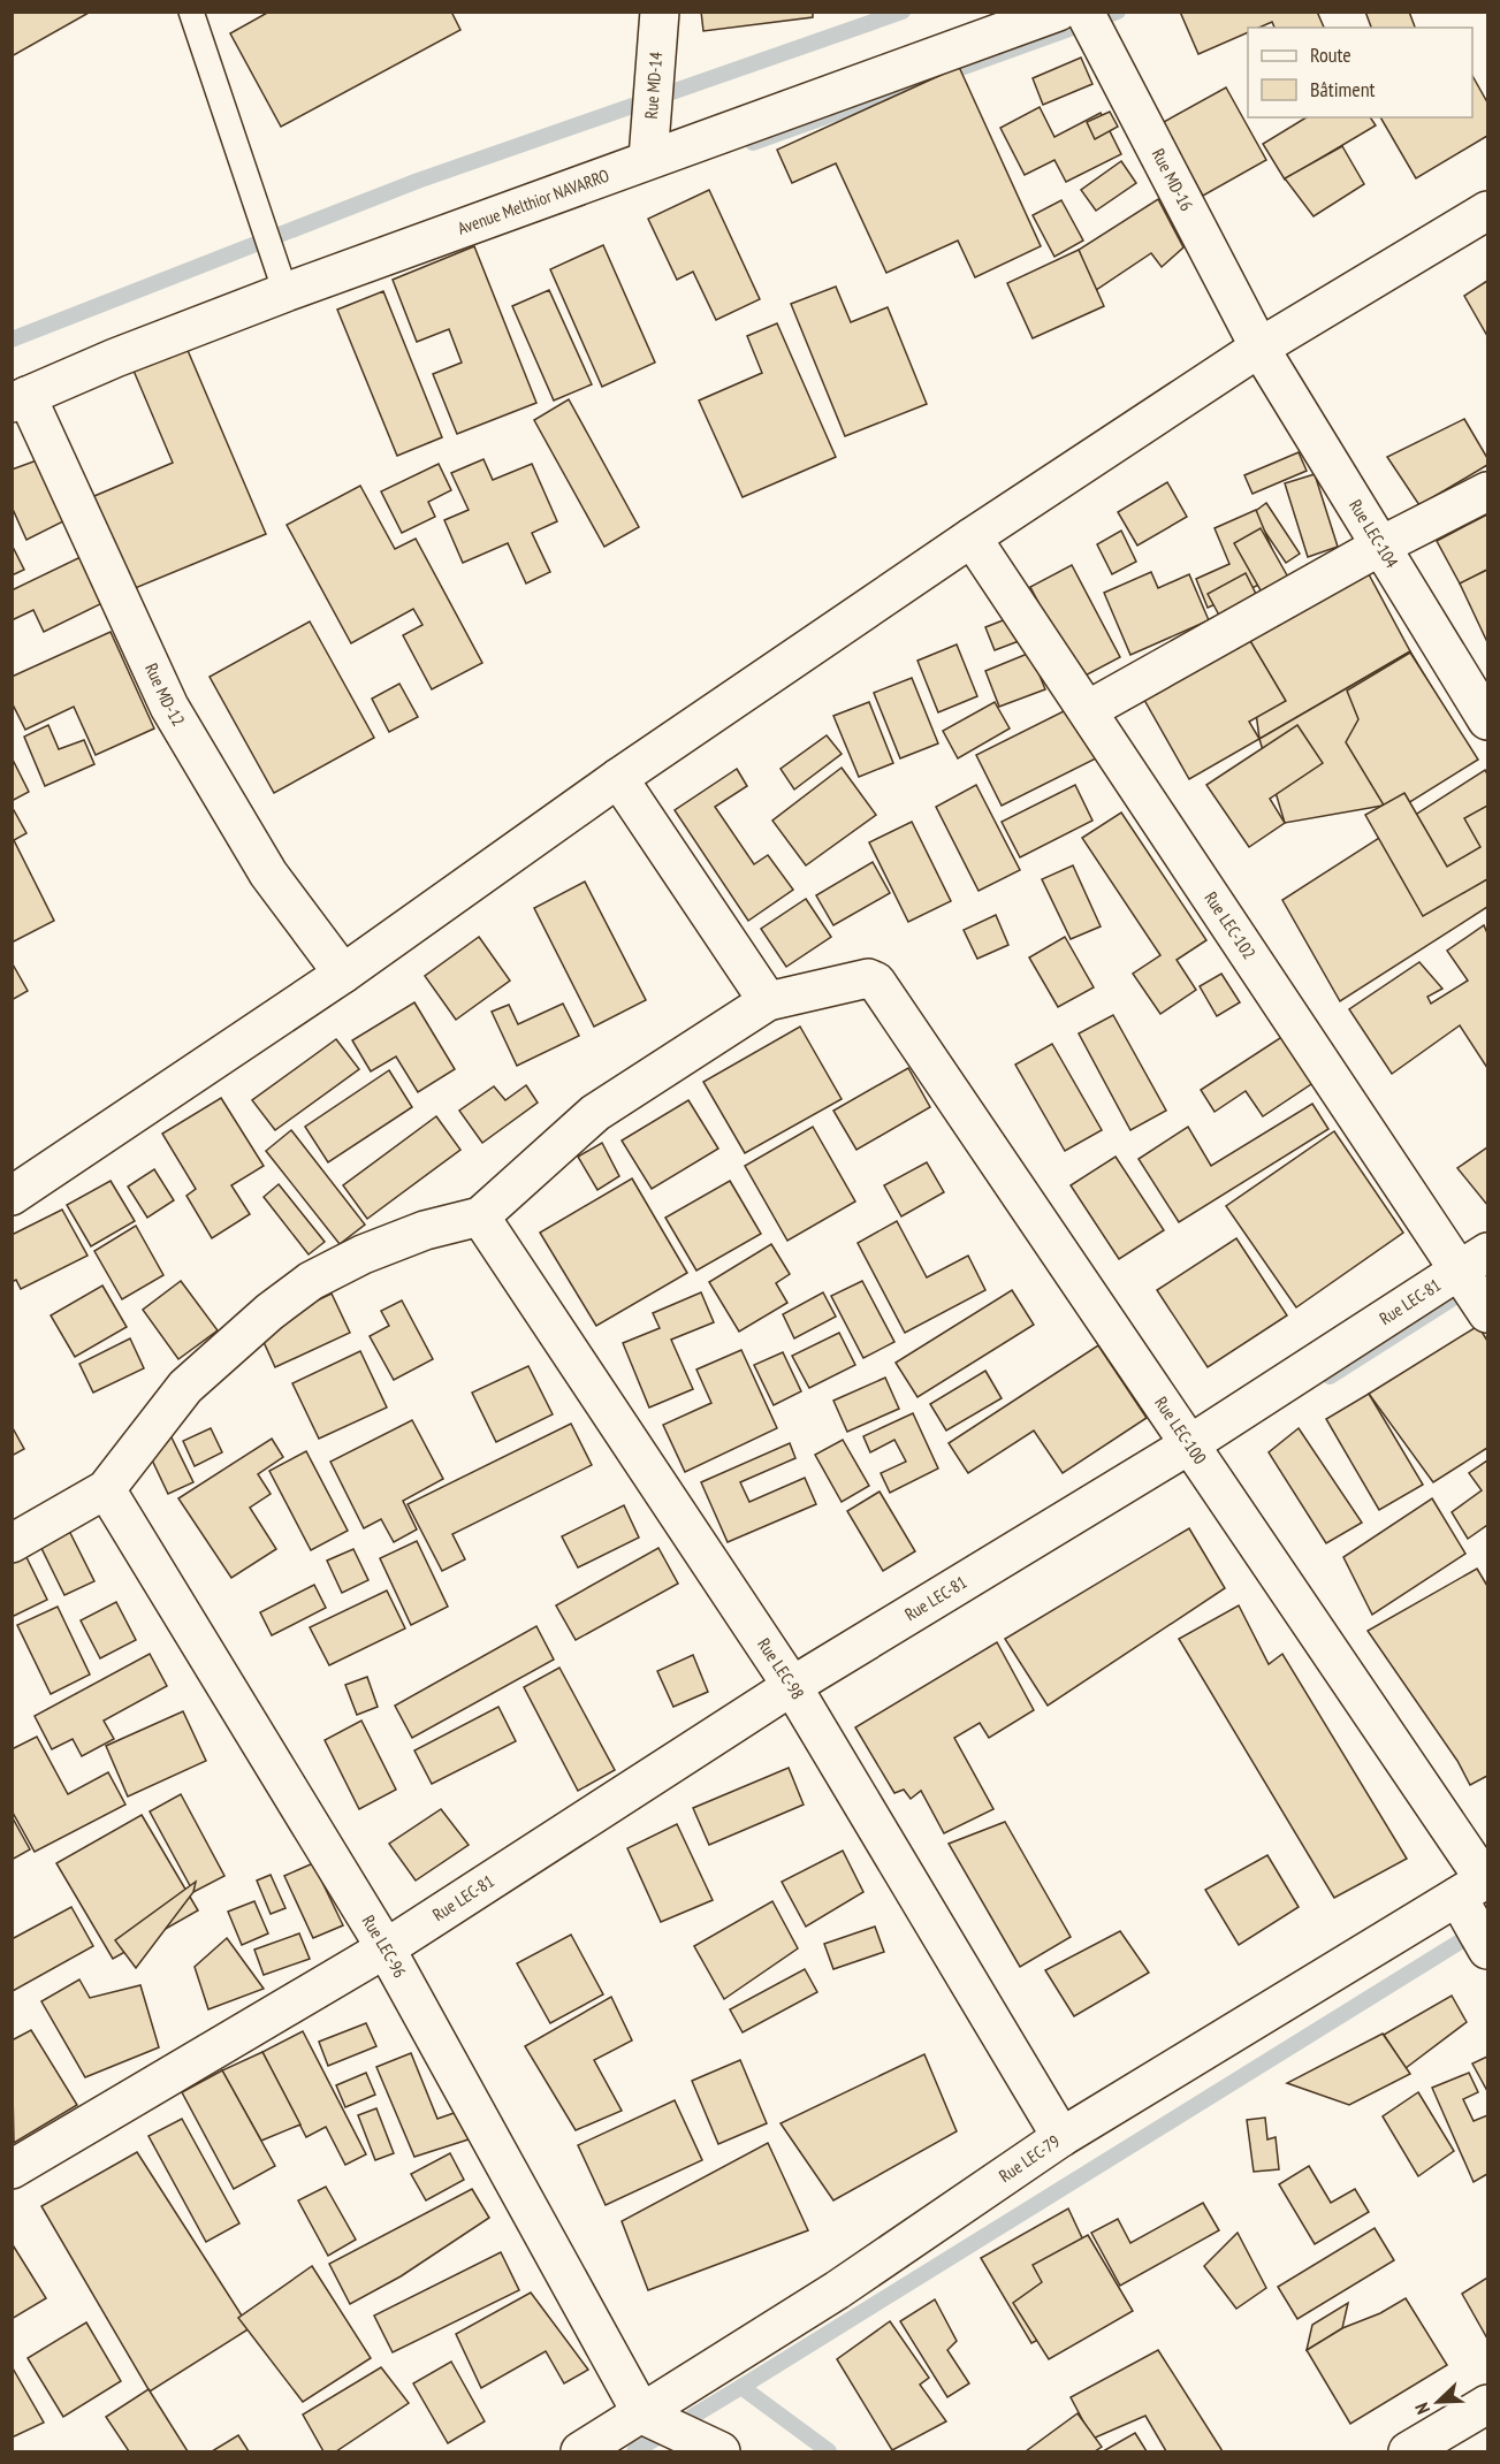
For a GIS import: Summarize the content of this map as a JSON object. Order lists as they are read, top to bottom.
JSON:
{
  "streets": {
    "street": [
      "Rue MD-14",
      "Rue MD-16",
      "Avenue Melthior NAVARRO",
      "Rue LEC-104",
      "Rue MD-12",
      "Rue LEC-102",
      "Rue LEC-81",
      "Rue LEC-100",
      "Rue LEC-98",
      "Rue LEC-96",
      "Rue LEC-79"
    ]
  },
  "crossings": [
    ["Rue MD-14", "Avenue Melthior NAVARRO"],
    ["Rue MD-16", "Rue LEC-104"],
    ["Avenue Melthior NAVARRO", "Rue MD-12"],
    ["Rue LEC-102", "Rue LEC-81"],
    ["Rue LEC-81", "Rue LEC-100"],
    ["Rue LEC-81", "Rue LEC-98"],
    ["Rue LEC-81", "Rue LEC-96"],
    ["Rue LEC-100", "Rue LEC-79"],
    ["Rue LEC-98", "Rue LEC-79"],
    ["Rue LEC-96", "Rue LEC-79"]
  ],
  "legend": ["Route", "Bâtiment"],
  "north": "bottom left"
}
